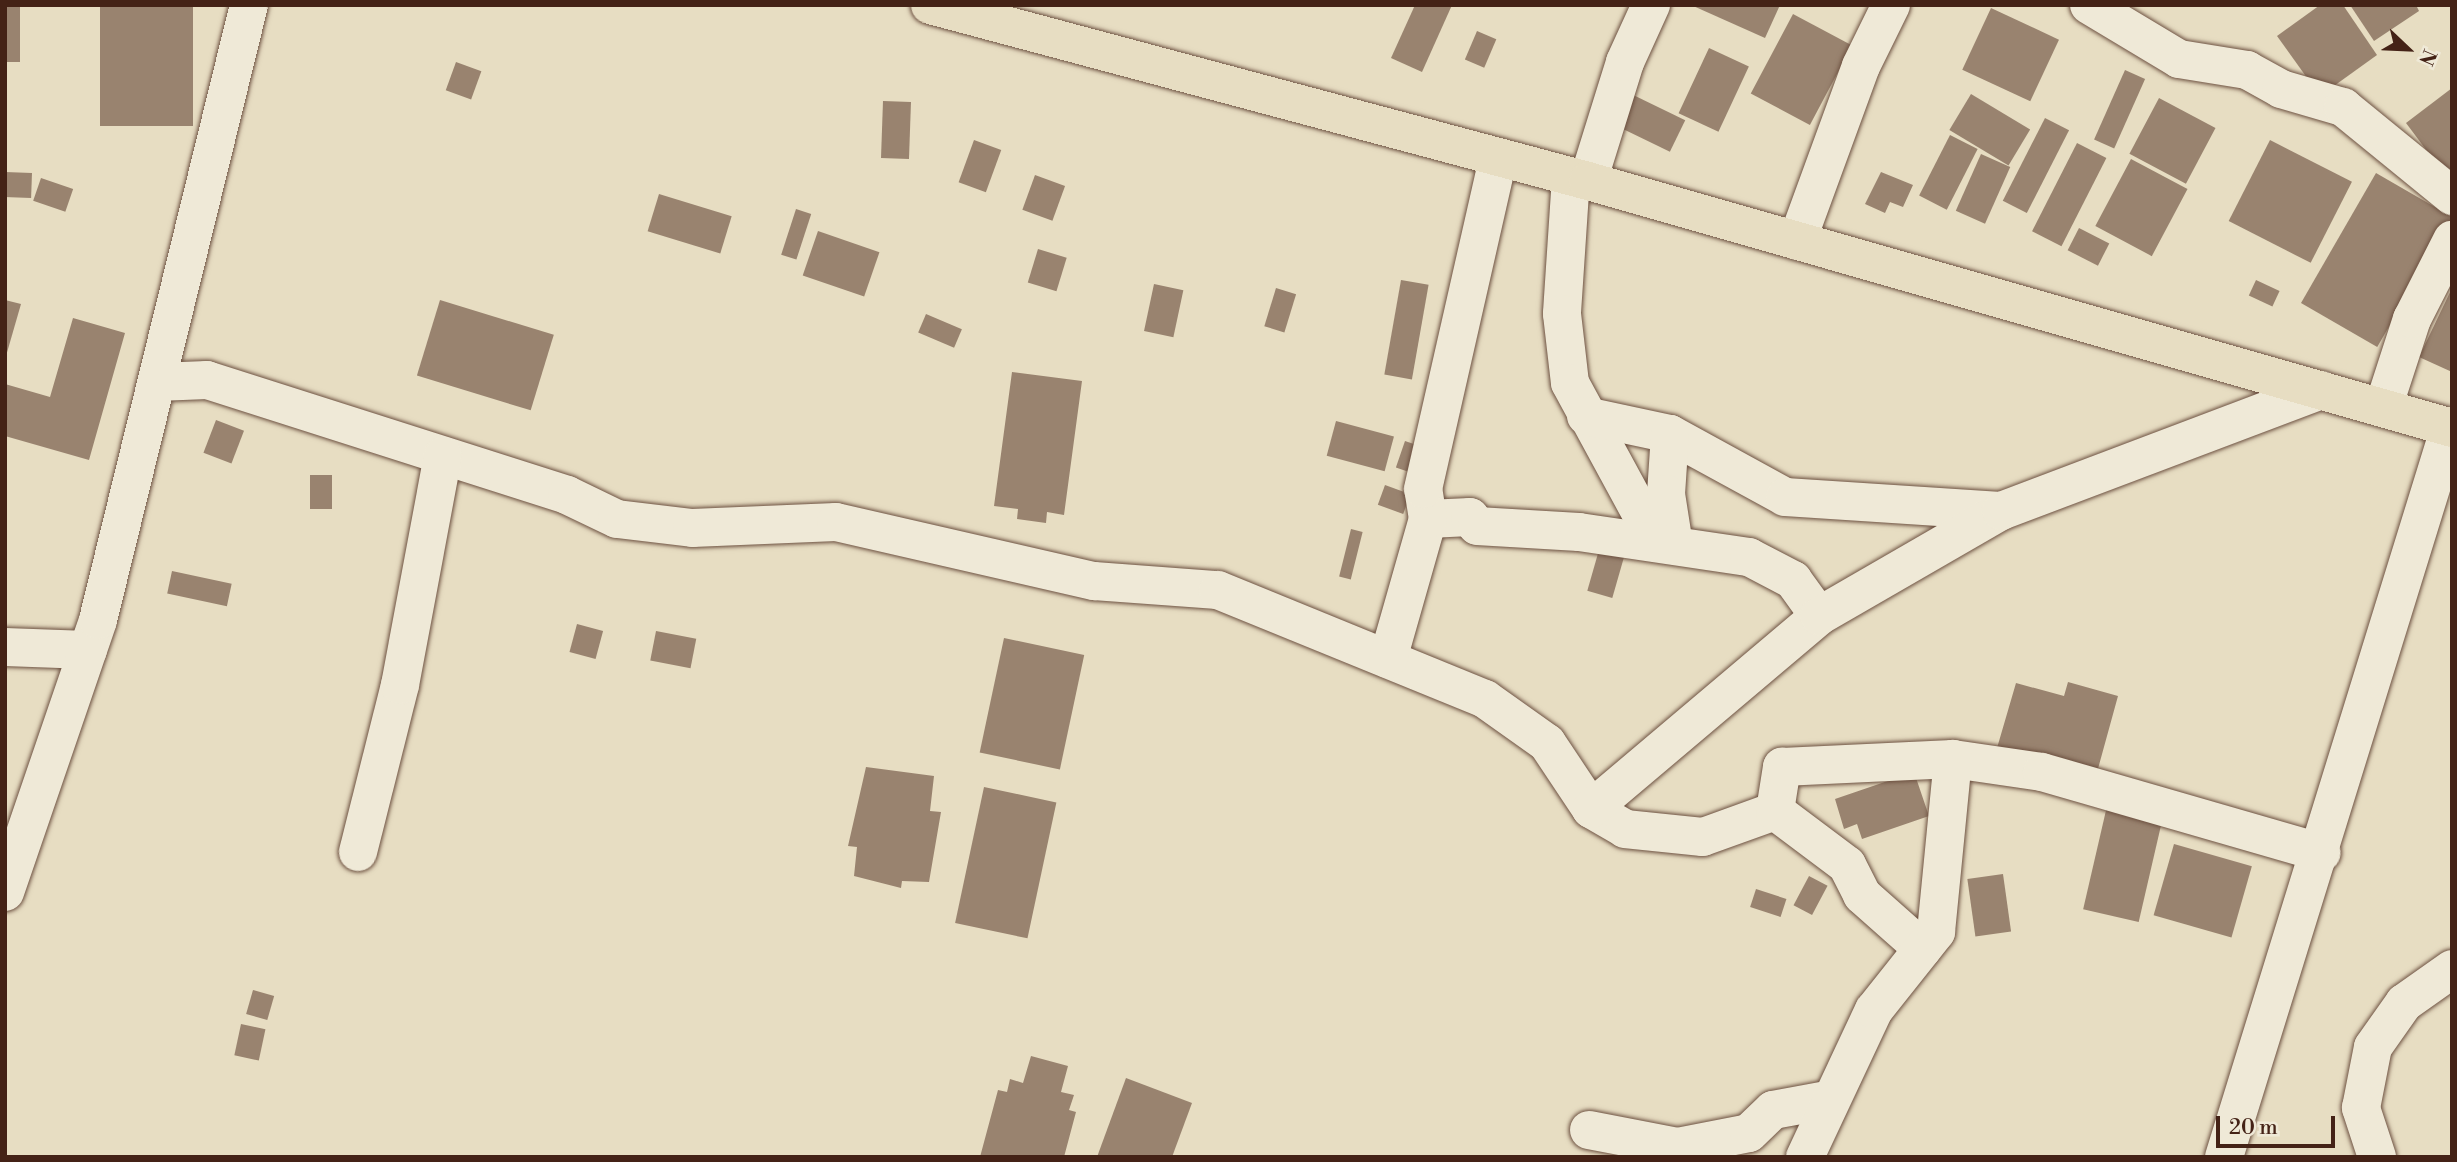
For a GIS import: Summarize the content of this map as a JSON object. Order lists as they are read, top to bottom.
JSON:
{
  "scale_bar": "20 m",
  "north": "bottom right"
}
